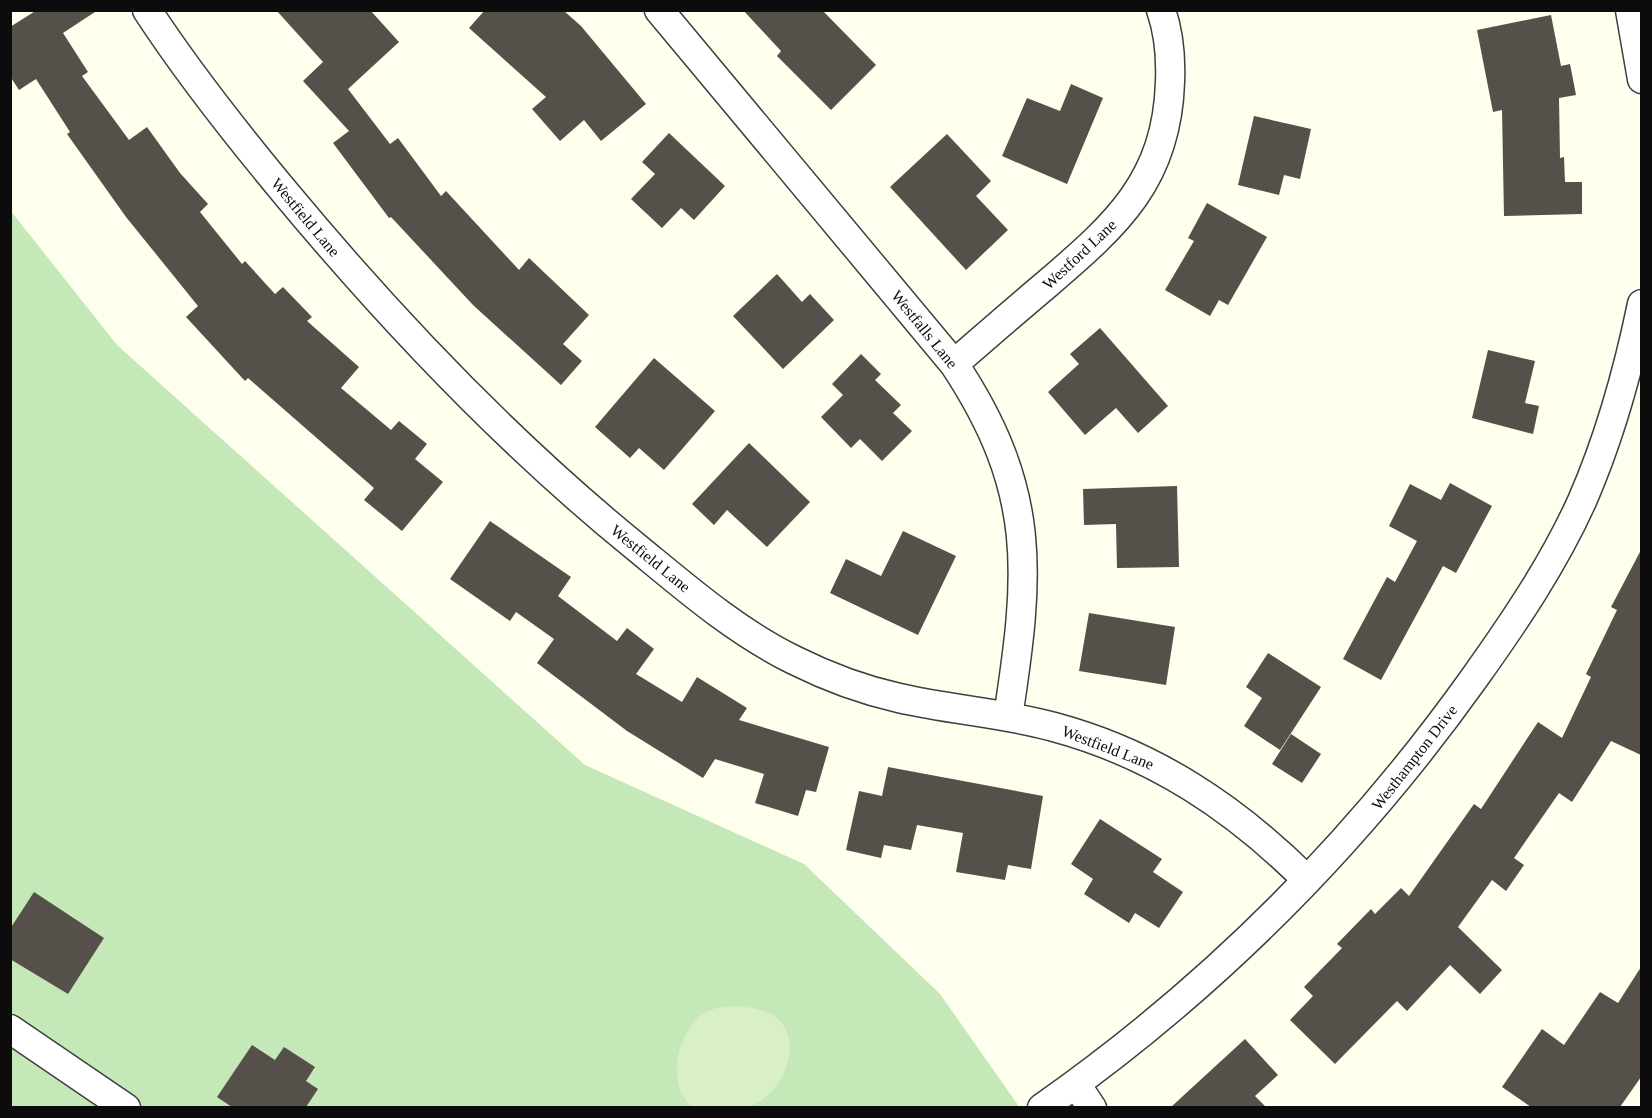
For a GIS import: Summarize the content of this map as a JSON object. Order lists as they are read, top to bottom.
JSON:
{
  "streets": {
    "street": [
      "Westfield Lane",
      "Westford Lane",
      "Westfalls Lane",
      "Westhampton Drive"
    ]
  },
  "crossings": [
    ["Westfield Lane", "Westfalls Lane"],
    ["Westfield Lane", "Westhampton Drive"],
    ["Westford Lane", "Westfalls Lane"]
  ]
}
